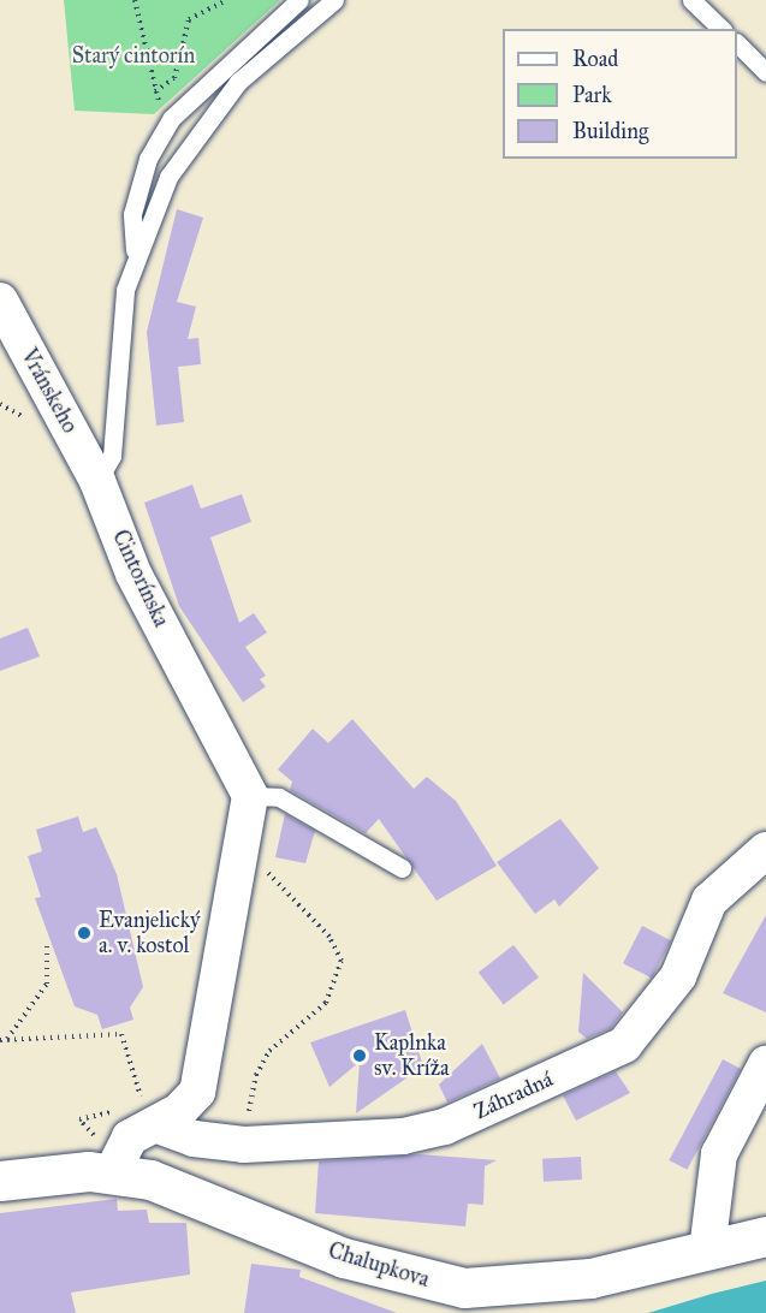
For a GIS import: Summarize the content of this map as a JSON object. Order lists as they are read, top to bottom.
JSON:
{
  "streets": {
    "main road": ["Chalupkova"],
    "street": ["Vránskeho", "Cintorínska", "Záhradná"]
  },
  "crossings": [
    ["Vránskeho", "Cintorínska"]
  ],
  "parks": ["Starý cintorín"],
  "places": ["Evanjelický a. v. kostol", "Kaplnka sv. Kríža"],
  "legend": ["Road", "Park", "Building"]
}
